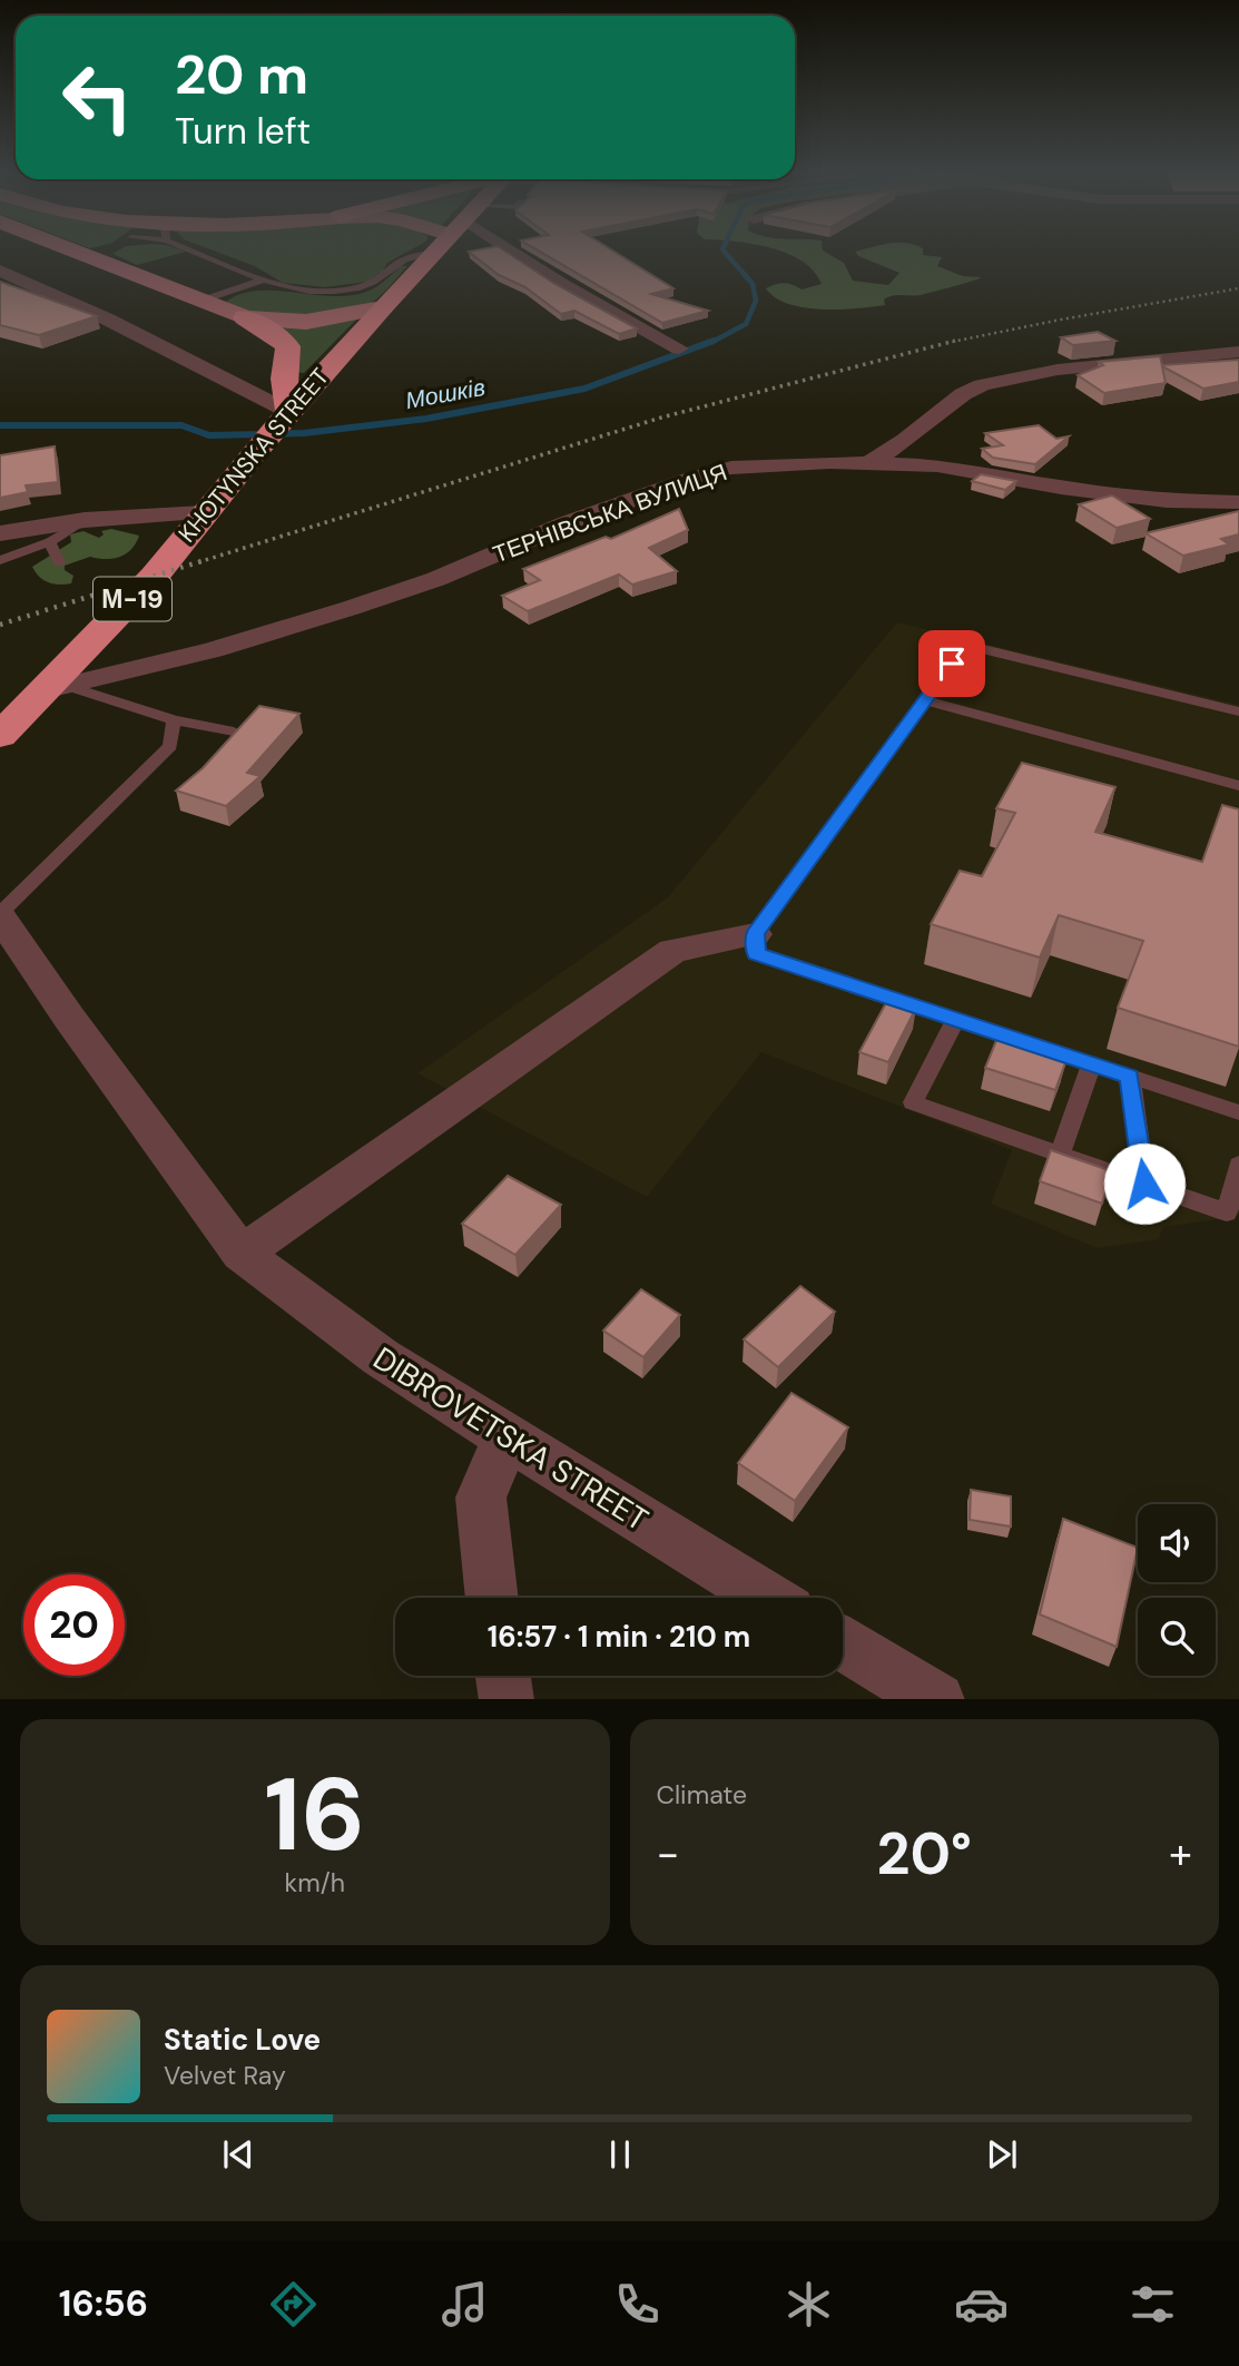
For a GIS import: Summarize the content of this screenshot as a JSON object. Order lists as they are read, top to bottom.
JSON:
{
  "streets": {
    "highway": ["KHOTYNSKA STREET", "М-19"],
    "street": ["ТЕРНІВСЬКА ВУЛИЦЯ", "DIBROVETSKA STREET"]
  },
  "crossings": [
    ["KHOTYNSKA STREET", "ТЕРНІВСЬКА ВУЛИЦЯ"]
  ],
  "water": ["Мошків"],
  "page": {
    "turn": ["20 m", "Turn left"],
    "limit": "20",
    "trip": "16:57 · 1 min · 210 m",
    "tile": [
      ["16", "km/h"],
      "Climate"
    ],
    "heat": ["−", "20°", "+"],
    "song": ["Static Love", "Velvet Ray"],
    "tabs": "16:56"
  }
}
